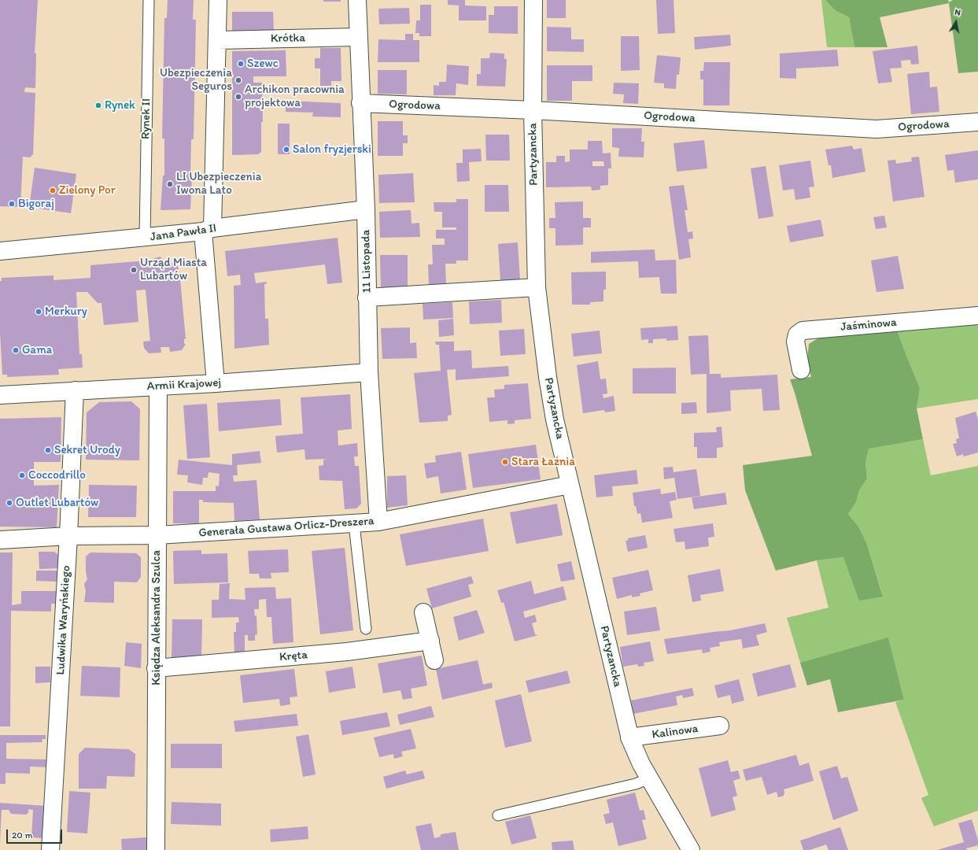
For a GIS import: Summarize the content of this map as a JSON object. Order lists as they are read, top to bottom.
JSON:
{
  "streets": {
    "street": [
      "Krótka",
      "Ogrodowa",
      "Partyzancka",
      "Jana Pawła II",
      "11 Listopada",
      "Jaśminowa",
      "Armii Krajowej",
      "Generała Gustawa Orlicz-Dreszera",
      "Księdza Aleksandra Szulca",
      "Ludwika Waryńskiego",
      "Kręta",
      "Kalinowa"
    ],
    "lane": ["Rynek II"]
  },
  "crossings": [
    ["Krótka", "11 Listopada"],
    ["Ogrodowa", "Partyzancka"],
    ["Ogrodowa", "11 Listopada"],
    ["Rynek II", "Jana Pawła II"],
    ["Partyzancka", "Generała Gustawa Orlicz-Dreszera"],
    ["Partyzancka", "Kalinowa"],
    ["Jana Pawła II", "11 Listopada"],
    ["11 Listopada", "Armii Krajowej"],
    ["11 Listopada", "Generała Gustawa Orlicz-Dreszera"],
    ["Armii Krajowej", "Księdza Aleksandra Szulca"],
    ["Armii Krajowej", "Ludwika Waryńskiego"],
    ["Generała Gustawa Orlicz-Dreszera", "Księdza Aleksandra Szulca"],
    ["Generała Gustawa Orlicz-Dreszera", "Ludwika Waryńskiego"],
    ["Księdza Aleksandra Szulca", "Kręta"]
  ],
  "places": [
    "Szewc",
    "Ubezpieczenia Seguros",
    "Archikon pracownia projektowa",
    "Rynek",
    "Salon fryzjerski",
    "LI Ubezpieczenia Iwona Lato",
    "Zielony Por",
    "Bigoraj",
    "Urząd Miasta Lubartów",
    "Merkury",
    "Gama",
    "Sekret Urody",
    "Stara Łaźnia",
    "Coccodrillo",
    "Outlet Lubartów"
  ],
  "scale_bar": "20 m",
  "north": "top"
}
